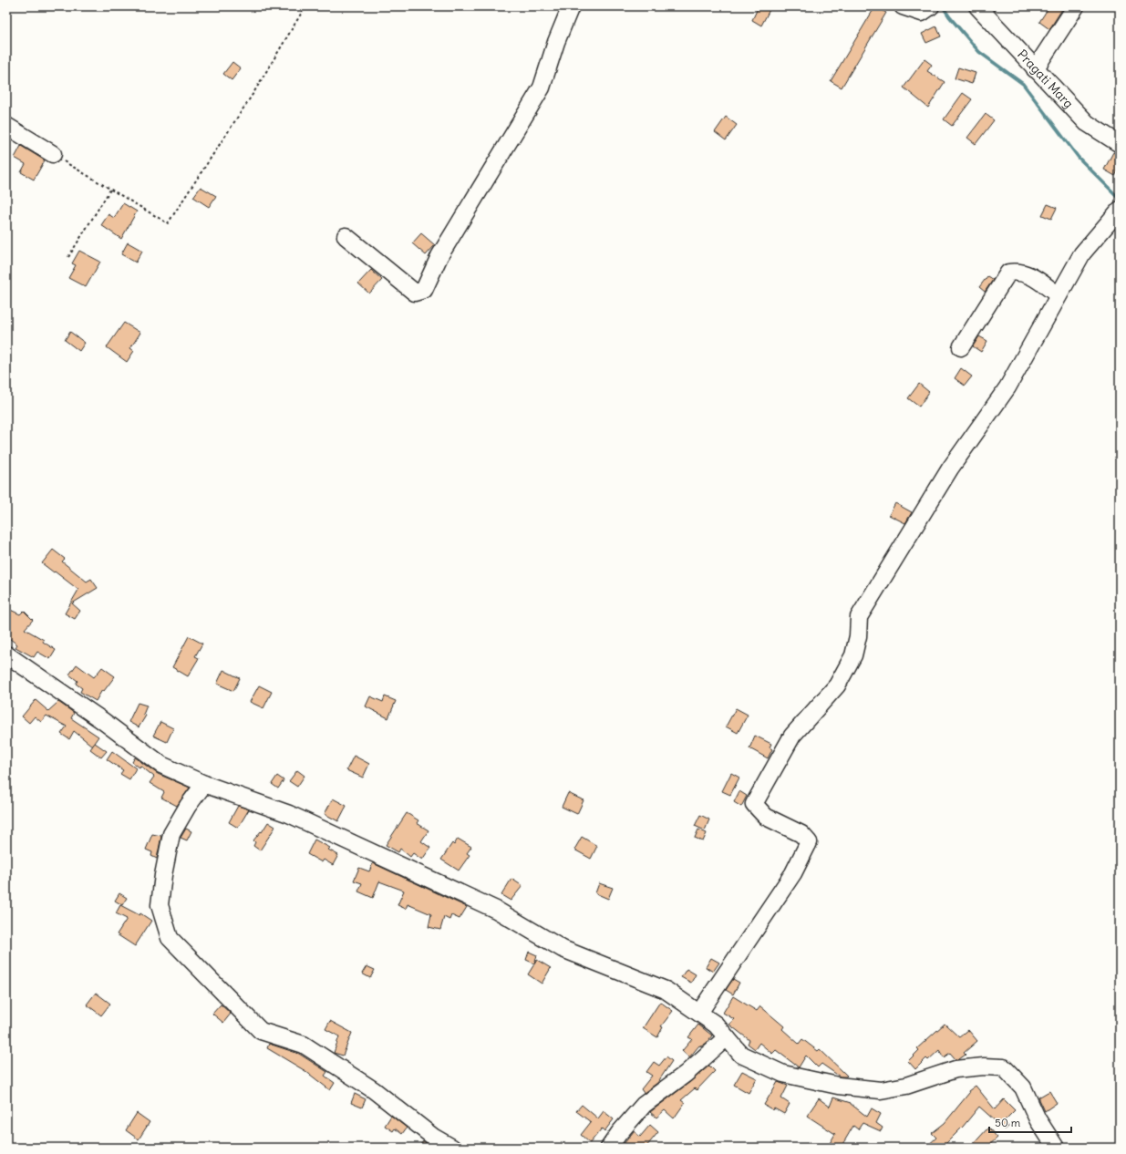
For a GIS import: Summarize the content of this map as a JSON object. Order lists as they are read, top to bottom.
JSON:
{
  "streets": {
    "street": ["Pragati Marg"]
  },
  "scale_bar": "50 m"
}
